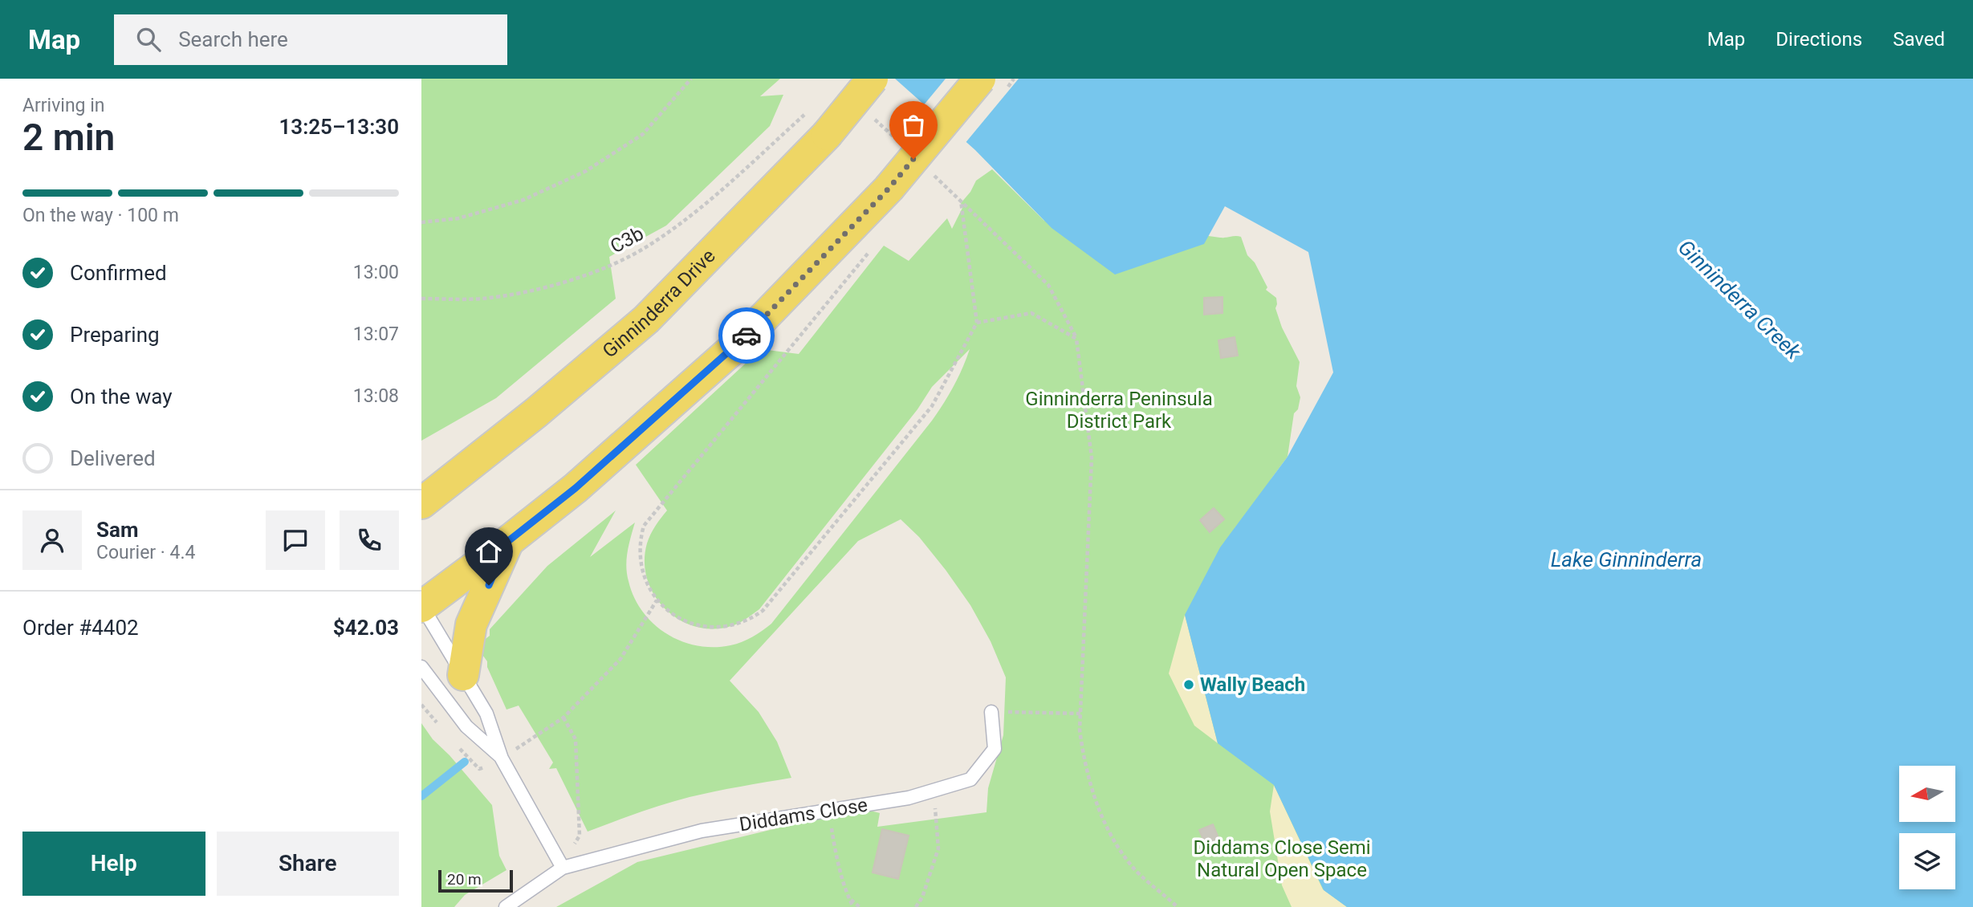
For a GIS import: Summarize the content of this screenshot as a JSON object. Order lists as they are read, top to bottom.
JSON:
{
  "streets": {
    "main road": ["Ginninderra Drive"],
    "lane": ["Diddams Close"],
    "path": ["C3b"]
  },
  "water": ["Ginninderra Creek", "Lake Ginninderra"],
  "parks": ["Ginninderra Peninsula District Park", "Diddams Close Semi Natural Open Space"],
  "places": ["Wally Beach"],
  "scale_bar": "20 m",
  "north": "left",
  "page": {
    "header": "Map",
    "search": "Search here",
    "nav": ["Map", "Directions", "Saved"],
    "heading": ["2 min", "Arriving in", "13:25–13:30"],
    "panel": [
      "Sam",
      "Courier · 4.4",
      "Order #4402",
      "$42.03"
    ],
    "bar": "On the way · 100 m",
    "list": [
      ["Confirmed", "13:00"],
      ["Preparing", "13:07"],
      ["On the way", "13:08"],
      "Delivered"
    ],
    "buttons": ["Help", "Share"],
    "scale": "20 m"
  }
}
